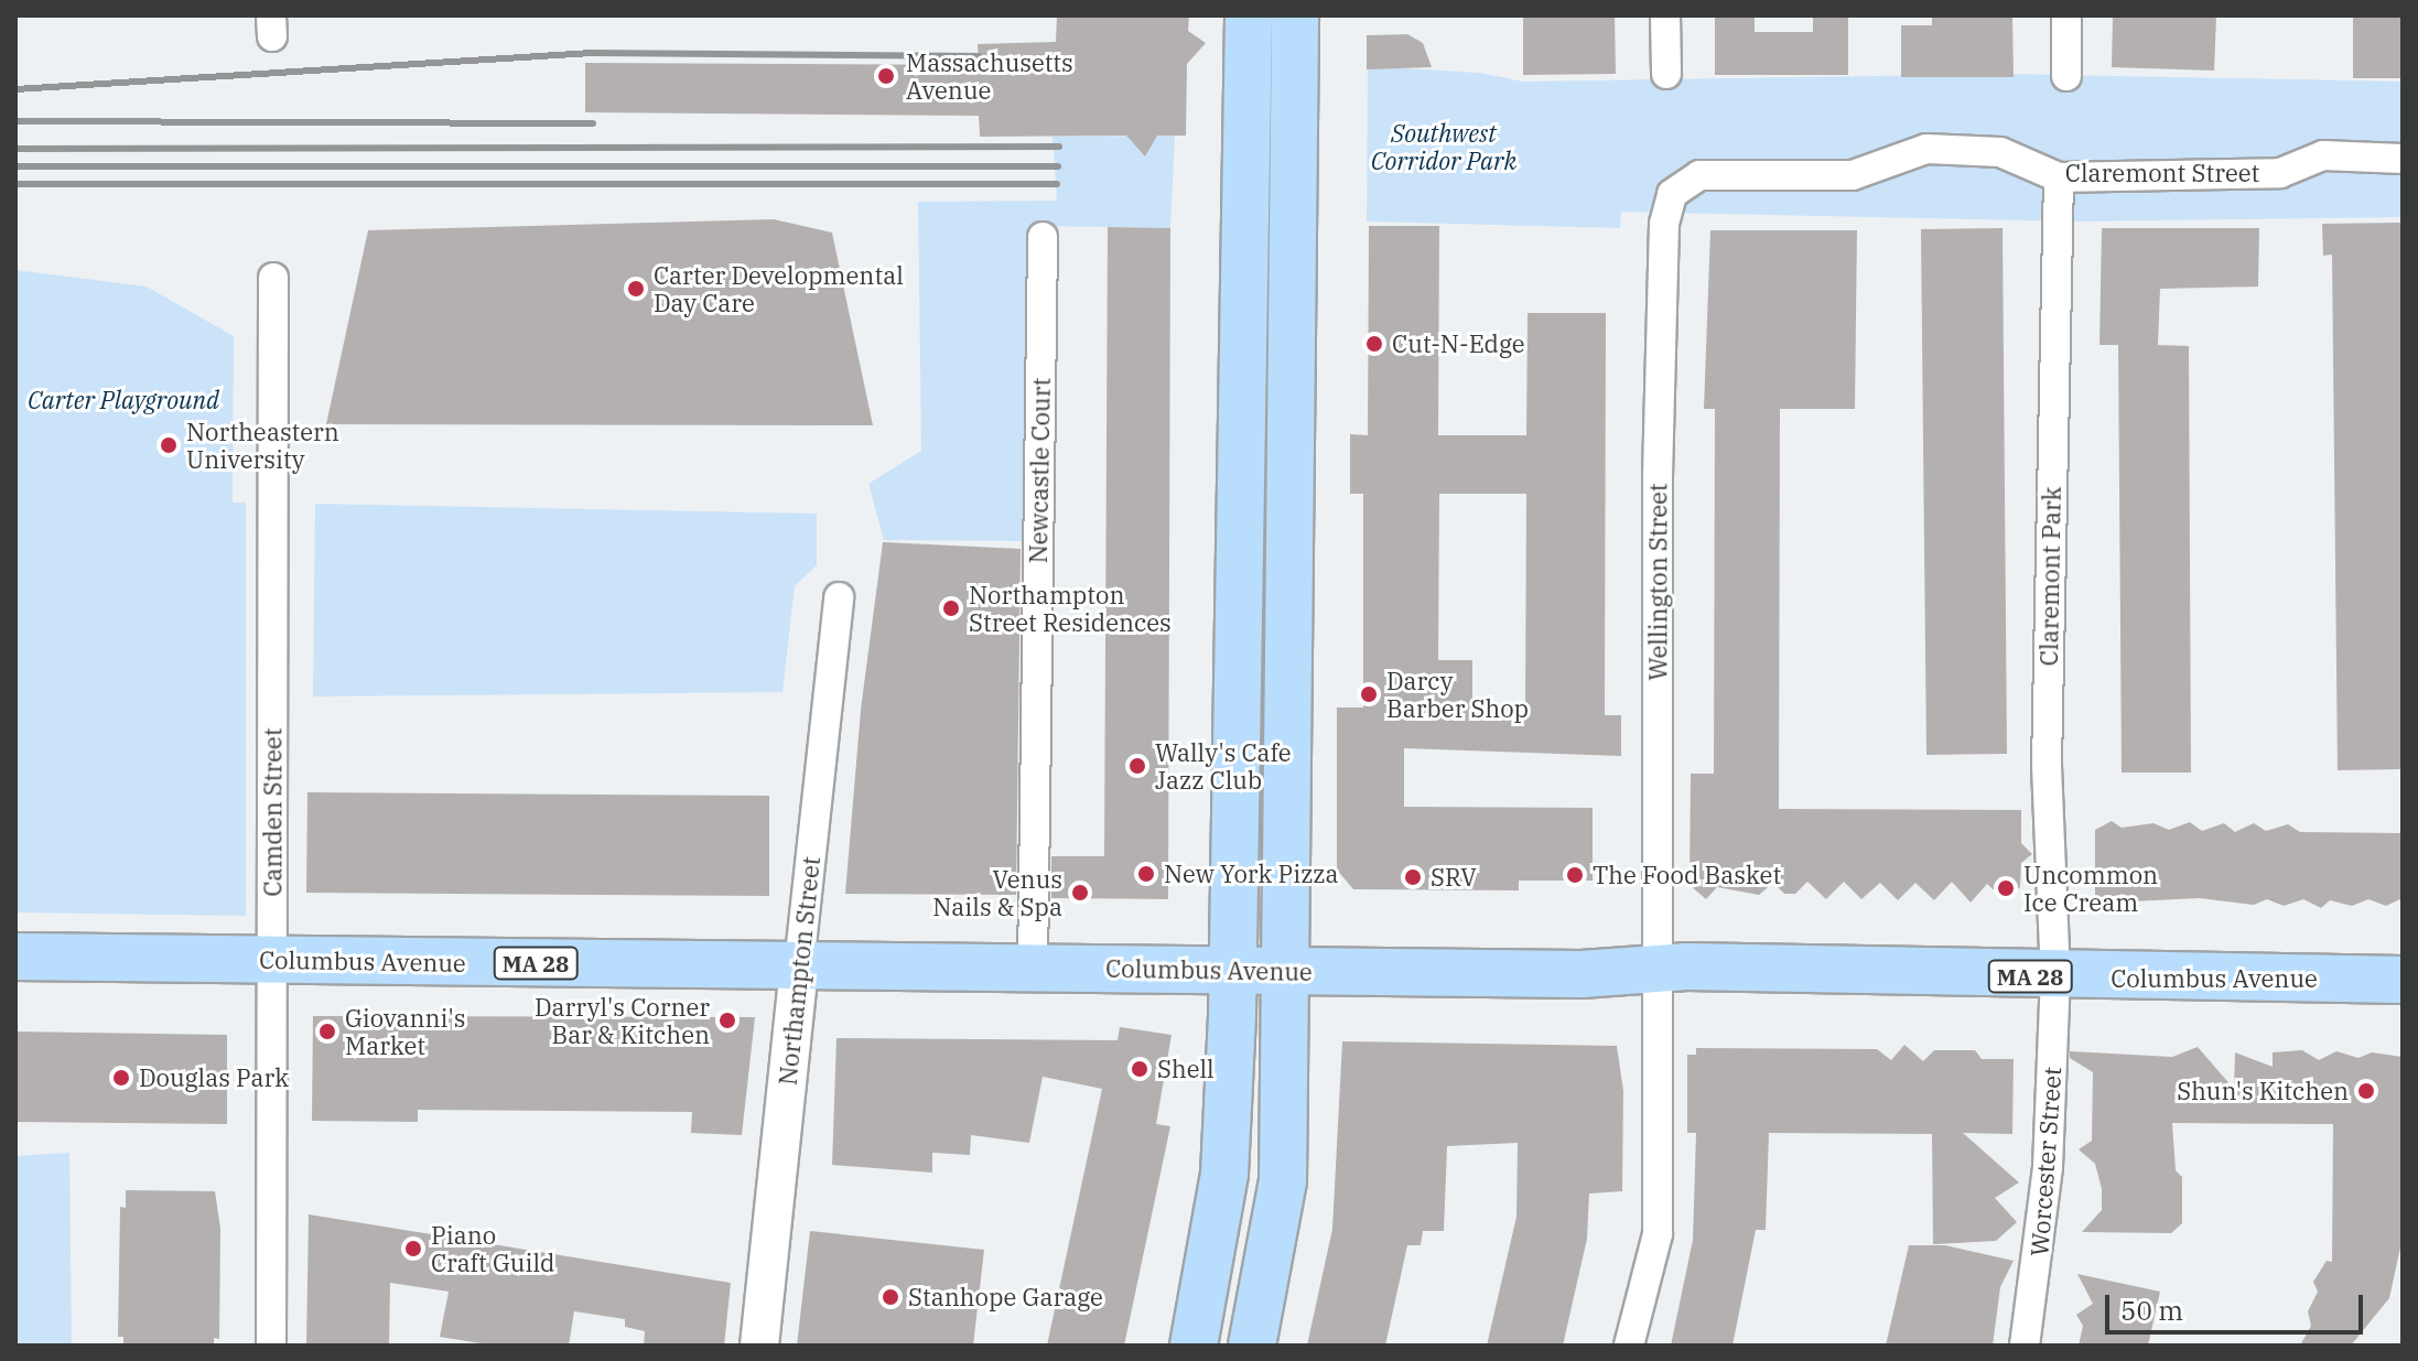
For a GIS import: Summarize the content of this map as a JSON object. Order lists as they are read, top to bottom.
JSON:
{
  "streets": {
    "main road": ["Columbus Avenue", "MA 28"],
    "street": [
      "Claremont Street",
      "Newcastle Court",
      "Claremont Park",
      "Wellington Street",
      "Camden Street",
      "Northampton Street",
      "Worcester Street"
    ]
  },
  "crossings": [
    ["Claremont Street", "Claremont Park"],
    ["Claremont Street", "Wellington Street"],
    ["Newcastle Court", "Columbus Avenue"],
    ["Claremont Park", "Columbus Avenue"],
    ["Claremont Park", "Worcester Street"],
    ["Wellington Street", "Columbus Avenue"],
    ["Camden Street", "Columbus Avenue"],
    ["Columbus Avenue", "Northampton Street"],
    ["Columbus Avenue", "Worcester Street"]
  ],
  "parks": ["Southwest Corridor Park", "Carter Playground"],
  "places": [
    "Massachusetts Avenue",
    "Carter Developmental Day Care",
    "Cut-N-Edge",
    "Northeastern University",
    "Northampton Street Residences",
    "Darcy Barber Shop",
    "Wally's Cafe Jazz Club",
    "New York Pizza",
    "The Food Basket",
    "SRV",
    "Uncommon Ice Cream",
    "Venus Nails & Spa",
    "Darryl's Corner Bar & Kitchen",
    "Giovanni's Market",
    "Shell",
    "Douglas Park",
    "Shun's Kitchen",
    "Piano Craft Guild",
    "Stanhope Garage"
  ],
  "scale_bar": "50 m"
}
